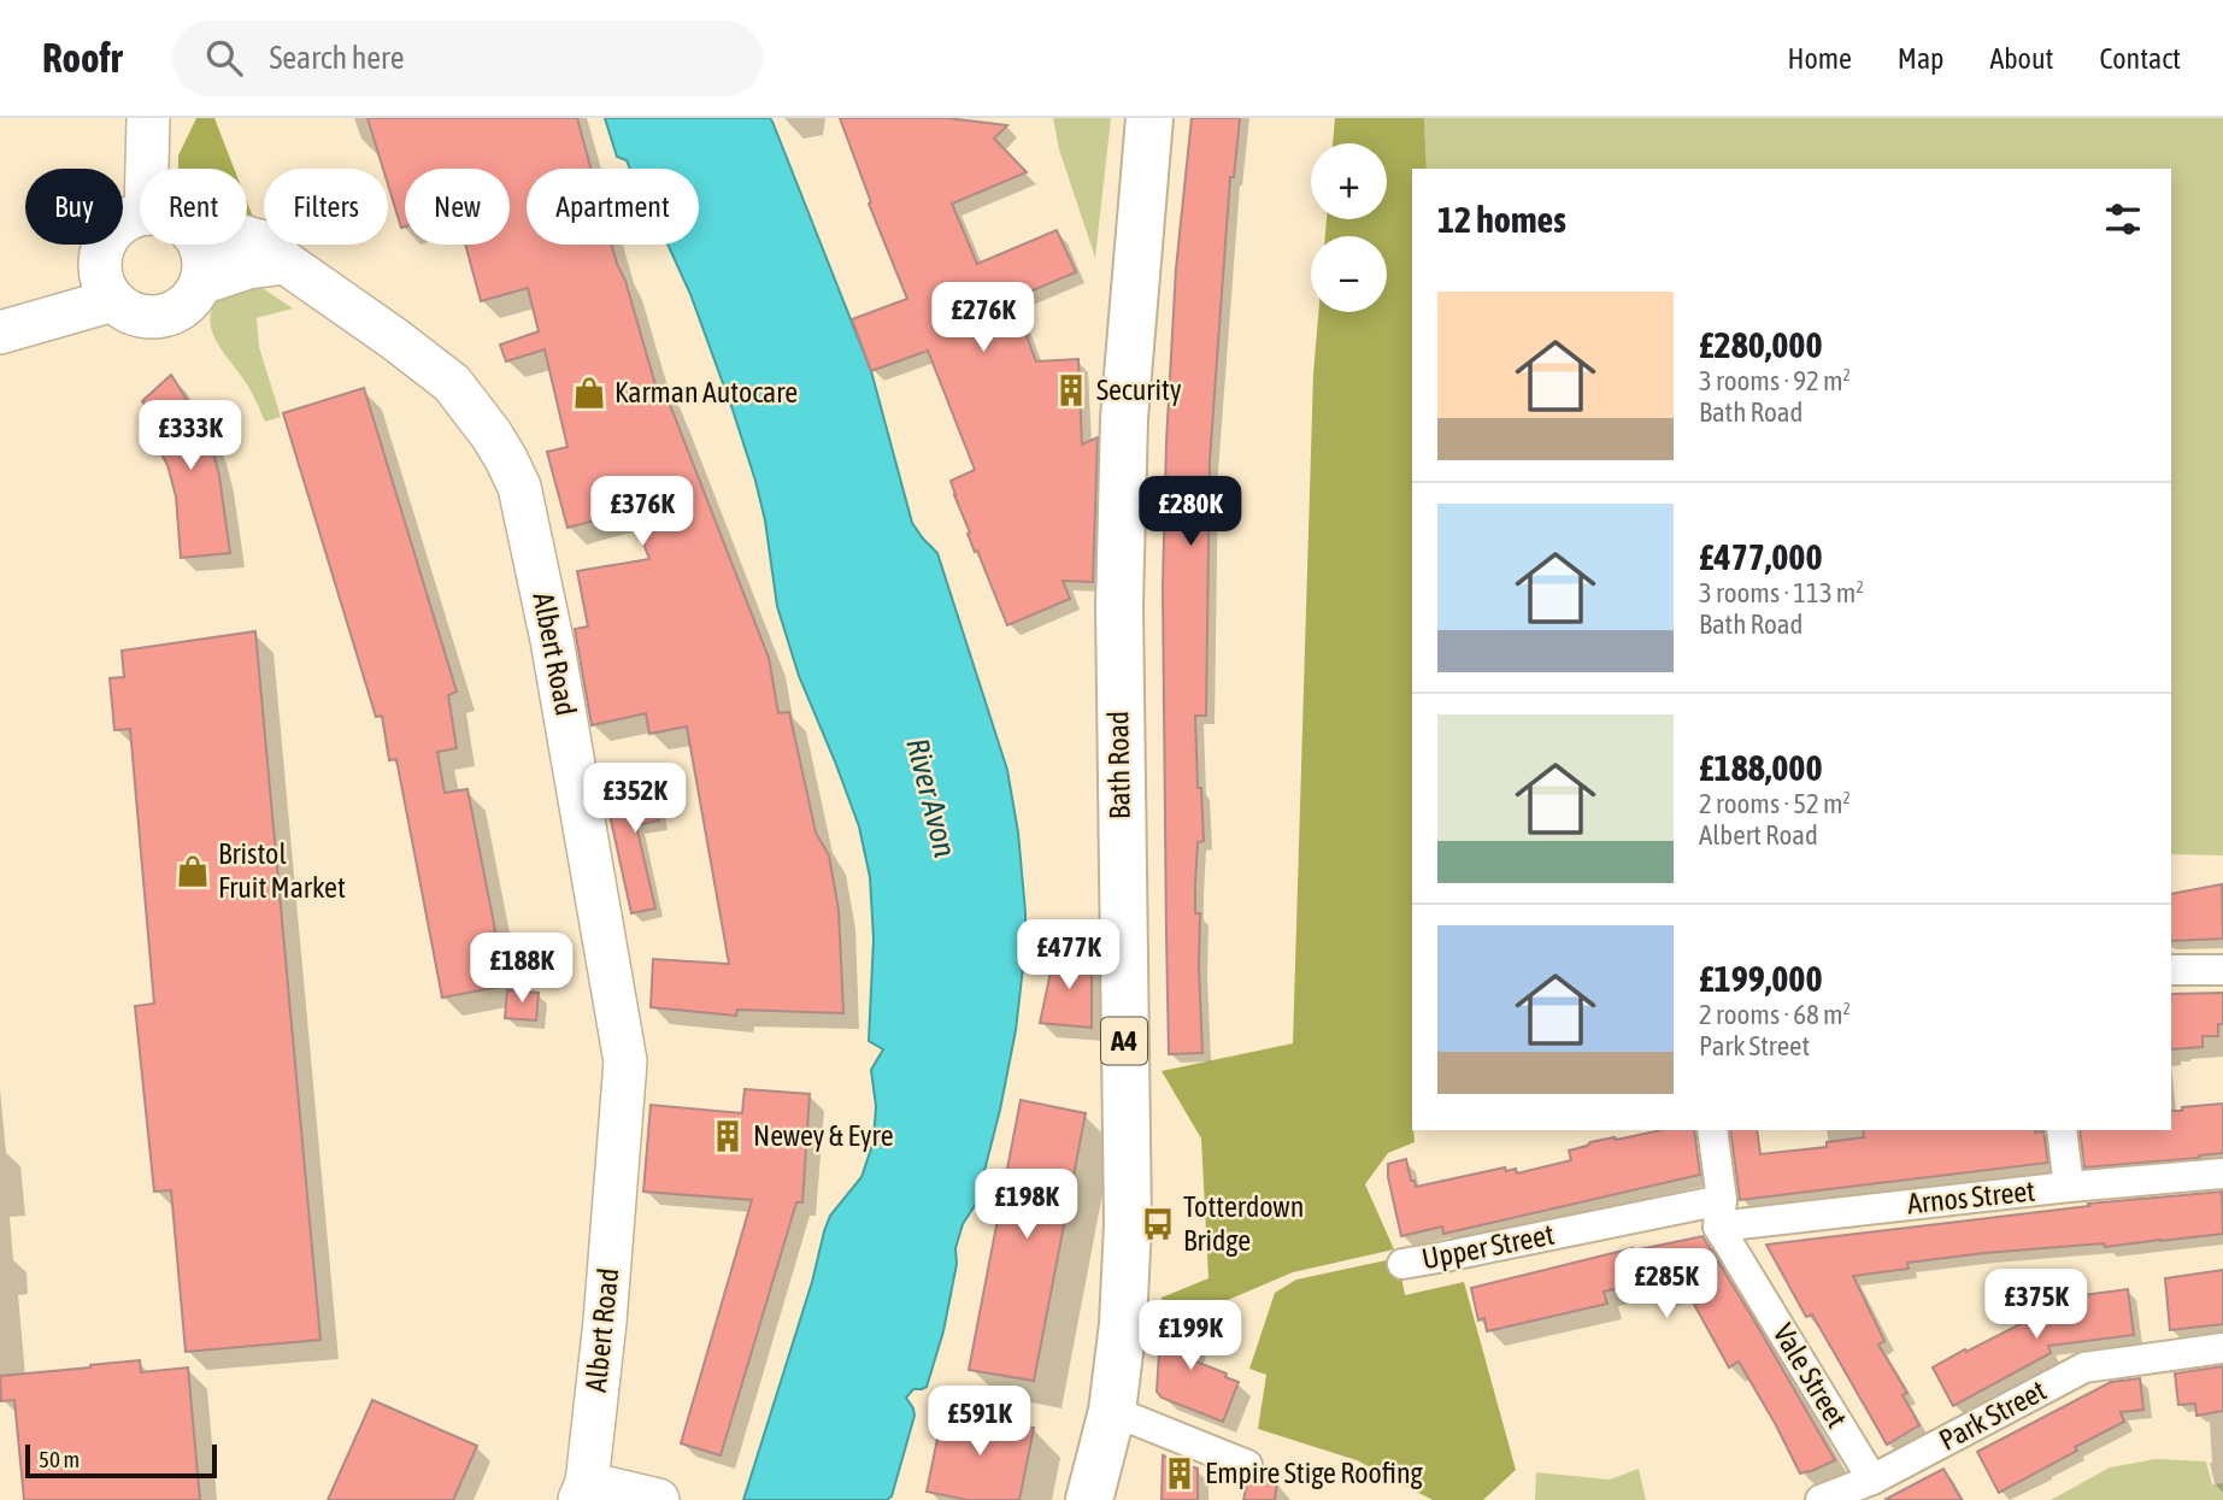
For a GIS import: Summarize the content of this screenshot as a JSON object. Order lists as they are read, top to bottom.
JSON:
{
  "streets": {
    "highway": ["Bath Road", "A4"],
    "street": [
      "Albert Road",
      "Arnos Street",
      "Upper Street",
      "Vale Street",
      "Park Street"
    ]
  },
  "crossings": [
    ["Arnos Street", "Upper Street"],
    ["Arnos Street", "Vale Street"],
    ["Upper Street", "Vale Street"],
    ["Vale Street", "Park Street"]
  ],
  "water": ["River Avon"],
  "places": {
    "building": ["Security", "Newey & Eyre", "Empire Stige Roofing"],
    "shop": ["Karman Autocare", "Bristol Fruit Market"],
    "bus stop": ["Totterdown Bridge"]
  },
  "scale_bar": "50 m",
  "page": {
    "header": "Roofr",
    "search": "Search here",
    "nav": [
      "Home",
      "Map",
      "About",
      "Contact"
    ],
    "map_buttons": ["+", "−"],
    "chip": [
      "Buy",
      "Rent",
      "Filters",
      "New",
      "Apartment"
    ],
    "heading": "12 homes",
    "list": [
      {
        "name": "£280,000",
        "note": "3 rooms · 92 m² · Bath Road"
      },
      {
        "name": "£477,000",
        "note": "3 rooms · 113 m² · Bath Road"
      },
      {
        "name": "£188,000",
        "note": "2 rooms · 52 m² · Albert Road"
      },
      {
        "name": "£199,000",
        "note": "2 rooms · 68 m² · Park Street"
      }
    ],
    "price": [
      "£276K",
      "£333K",
      "£376K",
      "£280K",
      "£352K",
      "£477K",
      "£188K",
      "£198K",
      "£285K",
      "£375K",
      "£199K",
      "£591K"
    ],
    "scale": "50 m"
  }
}
